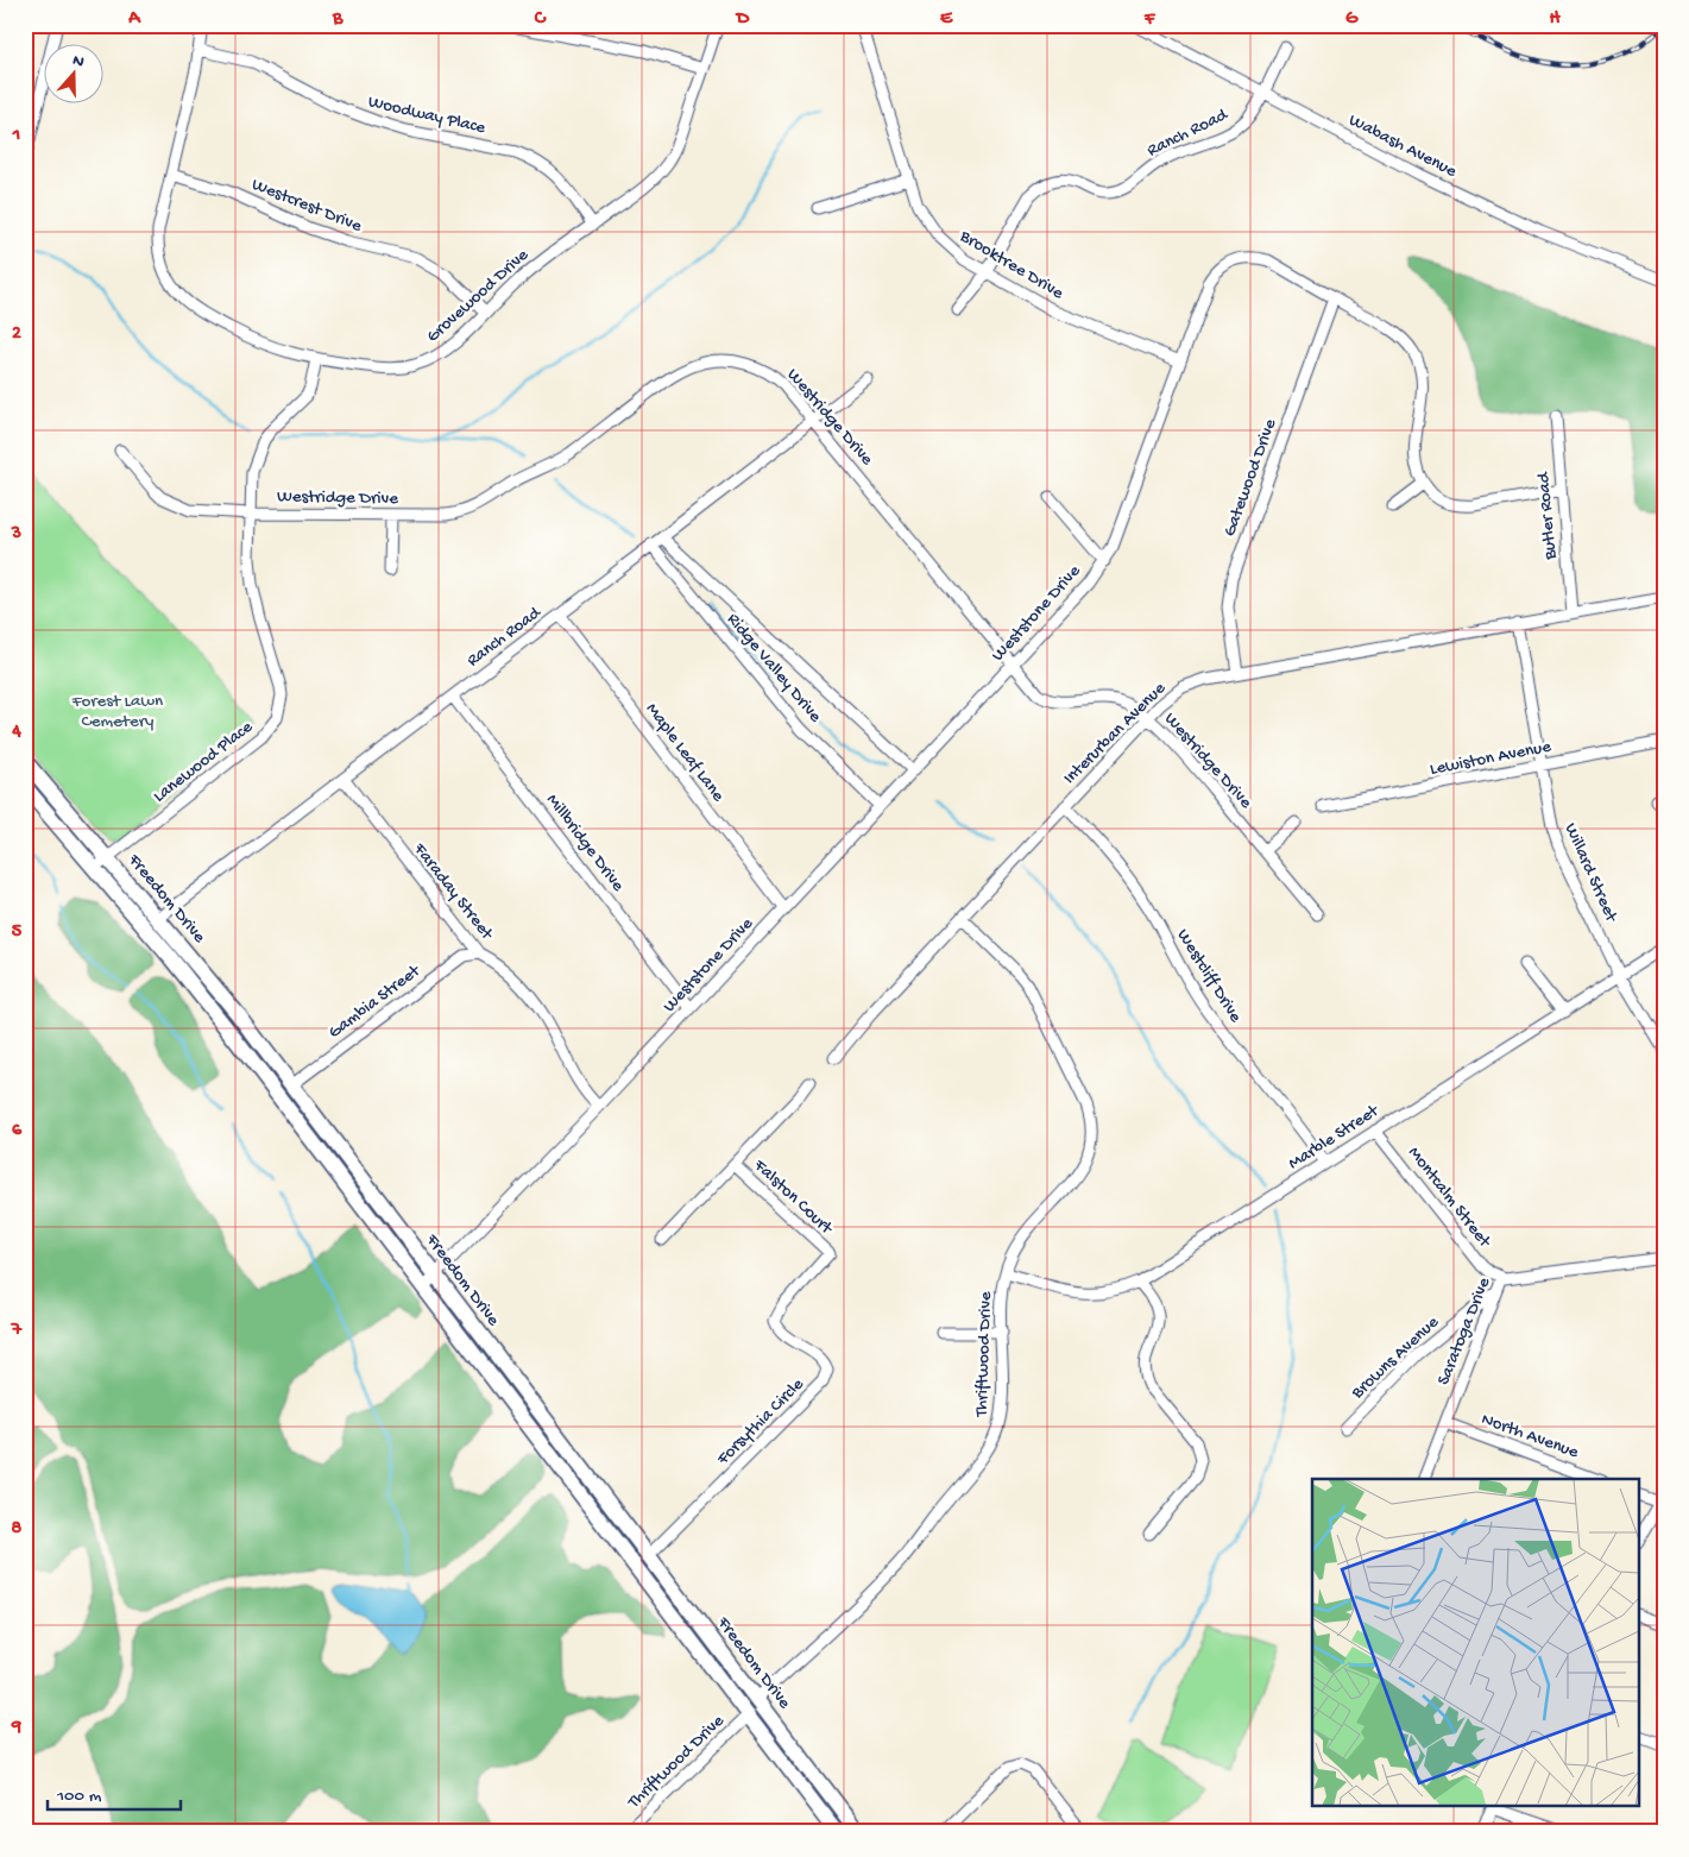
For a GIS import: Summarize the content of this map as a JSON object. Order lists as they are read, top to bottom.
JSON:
{
  "streets": {
    "main road": ["Freedom Drive"],
    "street": [
      "Woodway Place",
      "Ranch Road",
      "Wabash Avenue",
      "Westcrest Drive",
      "Brooktree Drive",
      "Grovewood Drive",
      "Westridge Drive",
      "Gatewood Drive",
      "Butler Road",
      "Weststone Drive",
      "Ridge Valley Drive",
      "Interurban Avenue",
      "Maple Leaf Lane",
      "Lewiston Avenue",
      "Lanewood Place",
      "Millbridge Drive",
      "Willard Street",
      "Faraday Street",
      "Westcliff Drive",
      "Gambia Street",
      "Marble Street",
      "Falston Court",
      "Montcalm Street",
      "Saratoga Drive",
      "Thriftwood Drive",
      "Browns Avenue",
      "Forsythia Circle",
      "North Avenue"
    ]
  },
  "crossings": [
    ["Woodway Place", "Grovewood Drive"],
    ["Ranch Road", "Wabash Avenue"],
    ["Ranch Road", "Brooktree Drive"],
    ["Ranch Road", "Westridge Drive"],
    ["Ranch Road", "Ridge Valley Drive"],
    ["Ranch Road", "Maple Leaf Lane"],
    ["Ranch Road", "Millbridge Drive"],
    ["Ranch Road", "Faraday Street"],
    ["Ranch Road", "Freedom Drive"],
    ["Westcrest Drive", "Grovewood Drive"],
    ["Brooktree Drive", "Weststone Drive"],
    ["Grovewood Drive", "Lanewood Place"],
    ["Westridge Drive", "Weststone Drive"],
    ["Westridge Drive", "Interurban Avenue"],
    ["Westridge Drive", "Lanewood Place"],
    ["Gatewood Drive", "Weststone Drive"],
    ["Gatewood Drive", "Interurban Avenue"],
    ["Butler Road", "Interurban Avenue"],
    ["Weststone Drive", "Ridge Valley Drive"],
    ["Weststone Drive", "Maple Leaf Lane"],
    ["Weststone Drive", "Millbridge Drive"],
    ["Weststone Drive", "Faraday Street"],
    ["Weststone Drive", "Freedom Drive"],
    ["Interurban Avenue", "Willard Street"],
    ["Interurban Avenue", "Westcliff Drive"],
    ["Interurban Avenue", "Thriftwood Drive"],
    ["Lewiston Avenue", "Willard Street"],
    ["Lanewood Place", "Freedom Drive"],
    ["Willard Street", "Marble Street"],
    ["Faraday Street", "Gambia Street"],
    ["Freedom Drive", "Gambia Street"],
    ["Freedom Drive", "Thriftwood Drive"],
    ["Freedom Drive", "Forsythia Circle"],
    ["Westcliff Drive", "Marble Street"],
    ["Marble Street", "Montcalm Street"],
    ["Marble Street", "Thriftwood Drive"],
    ["Falston Court", "Forsythia Circle"],
    ["Montcalm Street", "Saratoga Drive"],
    ["Saratoga Drive", "Browns Avenue"],
    ["Saratoga Drive", "North Avenue"]
  ],
  "parks": ["Forest Lawn Cemetery"],
  "scale_bar": "100 m",
  "north": "top",
  "grid": {
    "columns": [
      "A",
      "B",
      "C",
      "D",
      "E",
      "F",
      "G",
      "H"
    ],
    "rows": [
      "1",
      "2",
      "3",
      "4",
      "5",
      "6",
      "7",
      "8",
      "9"
    ]
  }
}
